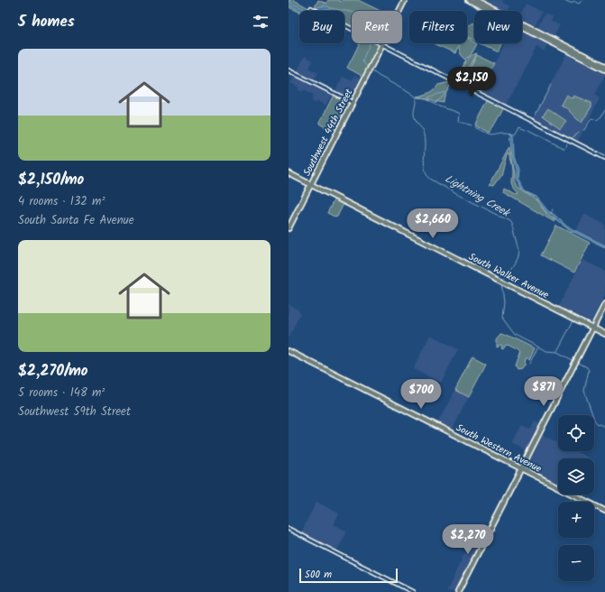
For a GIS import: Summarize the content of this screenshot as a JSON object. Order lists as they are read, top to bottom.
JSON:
{
  "streets": {
    "main road": ["Southwest 44th Street", "South Walker Avenue", "South Western Avenue"]
  },
  "crossings": [
    ["Southwest 44th Street", "South Walker Avenue"]
  ],
  "water": ["Lightning Creek"],
  "scale_bar": "500 m",
  "page": {
    "heading": "5 homes",
    "chip": [
      "Buy",
      "Rent",
      "Filters",
      "New"
    ],
    "list": [
      {
        "name": "$2,150/mo",
        "note": "4 rooms · 132 m² · South Santa Fe Avenue"
      },
      {
        "name": "$2,270/mo",
        "note": "5 rooms · 148 m² · Southwest 59th Street"
      }
    ],
    "price": [
      "$2,150",
      "$2,660",
      "$871",
      "$700",
      "$2,270"
    ],
    "map_buttons": ["+", "−"],
    "scale": "500 m"
  }
}
